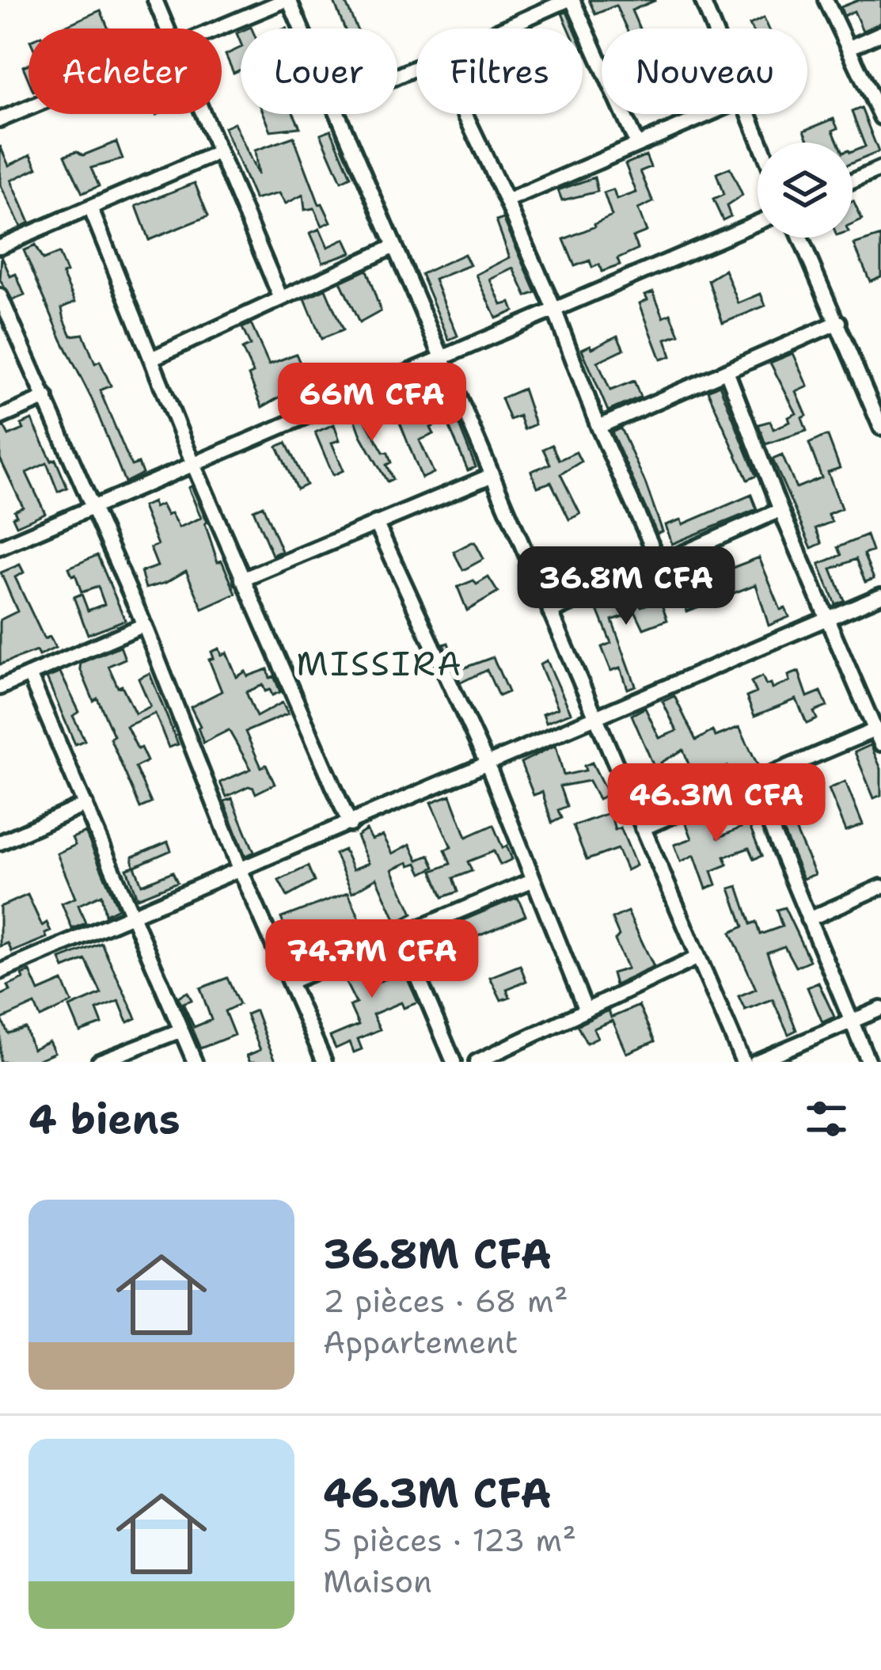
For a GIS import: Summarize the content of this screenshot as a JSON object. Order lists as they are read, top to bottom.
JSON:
{
  "districts": ["MISSIRA"],
  "page": {
    "chip": [
      "Acheter",
      "Louer",
      "Filtres",
      "Nouveau"
    ],
    "price": [
      "66M CFA",
      "36.8M CFA",
      "46.3M CFA",
      "74.7M CFA"
    ],
    "heading": "4 biens",
    "list": [
      {
        "name": "36.8M CFA",
        "note": "2 pièces · 68 m² · Appartement"
      },
      {
        "name": "46.3M CFA",
        "note": "5 pièces · 123 m² · Maison"
      }
    ]
  }
}
